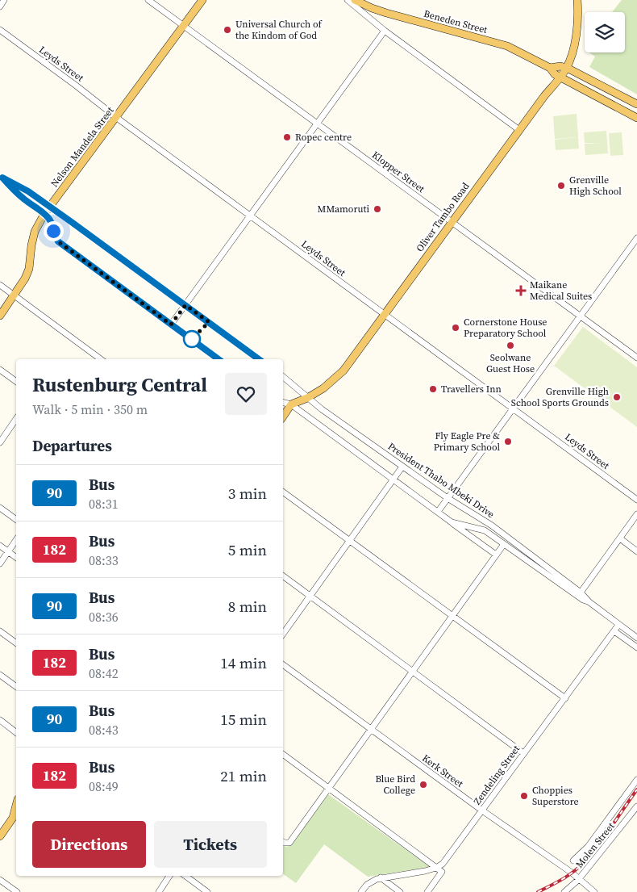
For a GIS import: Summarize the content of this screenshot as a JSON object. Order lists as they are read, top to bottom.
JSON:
{
  "streets": {
    "main road": ["Beneden Street", "Nelson Mandela Street", "Oliver Tambo Road"],
    "street": [
      "Leyds Street",
      "Klopper Street",
      "President Thabo Mbeki Drive",
      "Kerk Street",
      "Zendeling Street",
      "Molen Street"
    ]
  },
  "crossings": [
    ["Beneden Street", "Oliver Tambo Road"],
    ["Leyds Street", "Nelson Mandela Street"],
    ["Leyds Street", "Oliver Tambo Road"],
    ["Nelson Mandela Street", "Klopper Street"],
    ["Klopper Street", "Oliver Tambo Road"],
    ["Oliver Tambo Road", "President Thabo Mbeki Drive"],
    ["President Thabo Mbeki Drive", "Zendeling Street"],
    ["Kerk Street", "Zendeling Street"],
    ["Kerk Street", "Molen Street"]
  ],
  "places": {
    "other": [
      "Universal Church of the Kindom of God",
      "Ropec centre",
      "Grenville High School",
      "MMamoruti",
      "Cornerstone House Preparatory School",
      "Seolwane Guest Hose",
      "Travellers Inn",
      "Grenville High School Sports Grounds",
      "Fly Eagle Pre & Primary School",
      "Blue Bird College",
      "Choppies Superstore"
    ],
    "health": ["Maikane Medical Suites"]
  },
  "lines": ["bus line 90"],
  "page": {
    "heading": [
      ["Rustenburg Central", "Walk · 5 min · 350 m"],
      "Departures"
    ],
    "list": [
      {
        "mark": "90",
        "name": "Bus",
        "note": "08:31",
        "value": "3 min"
      },
      {
        "mark": "182",
        "name": "Bus",
        "note": "08:33",
        "value": "5 min"
      },
      {
        "mark": "90",
        "name": "Bus",
        "note": "08:36",
        "value": "8 min"
      },
      {
        "mark": "182",
        "name": "Bus",
        "note": "08:42",
        "value": "14 min"
      },
      {
        "mark": "90",
        "name": "Bus",
        "note": "08:43",
        "value": "15 min"
      },
      {
        "mark": "182",
        "name": "Bus",
        "note": "08:49",
        "value": "21 min"
      }
    ],
    "buttons": ["Directions", "Tickets"]
  }
}
